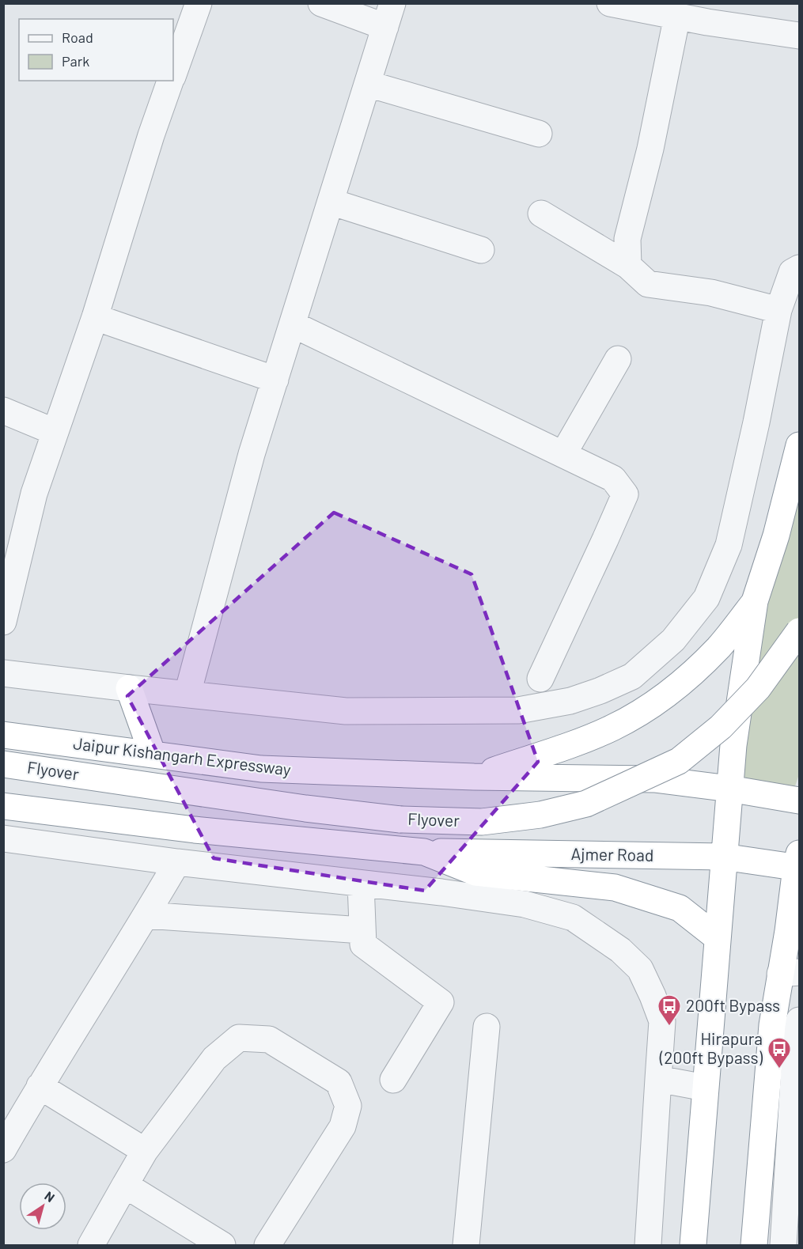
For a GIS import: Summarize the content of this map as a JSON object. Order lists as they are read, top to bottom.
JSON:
{
  "streets": {
    "highway": ["Jaipur Kishangarh Expressway", "Flyover", "Ajmer Road"]
  },
  "places": {
    "bus stop": ["200ft Bypass", "Hirapura (200ft Bypass)"]
  },
  "legend": ["Road", "Park"],
  "north": "top right"
}
